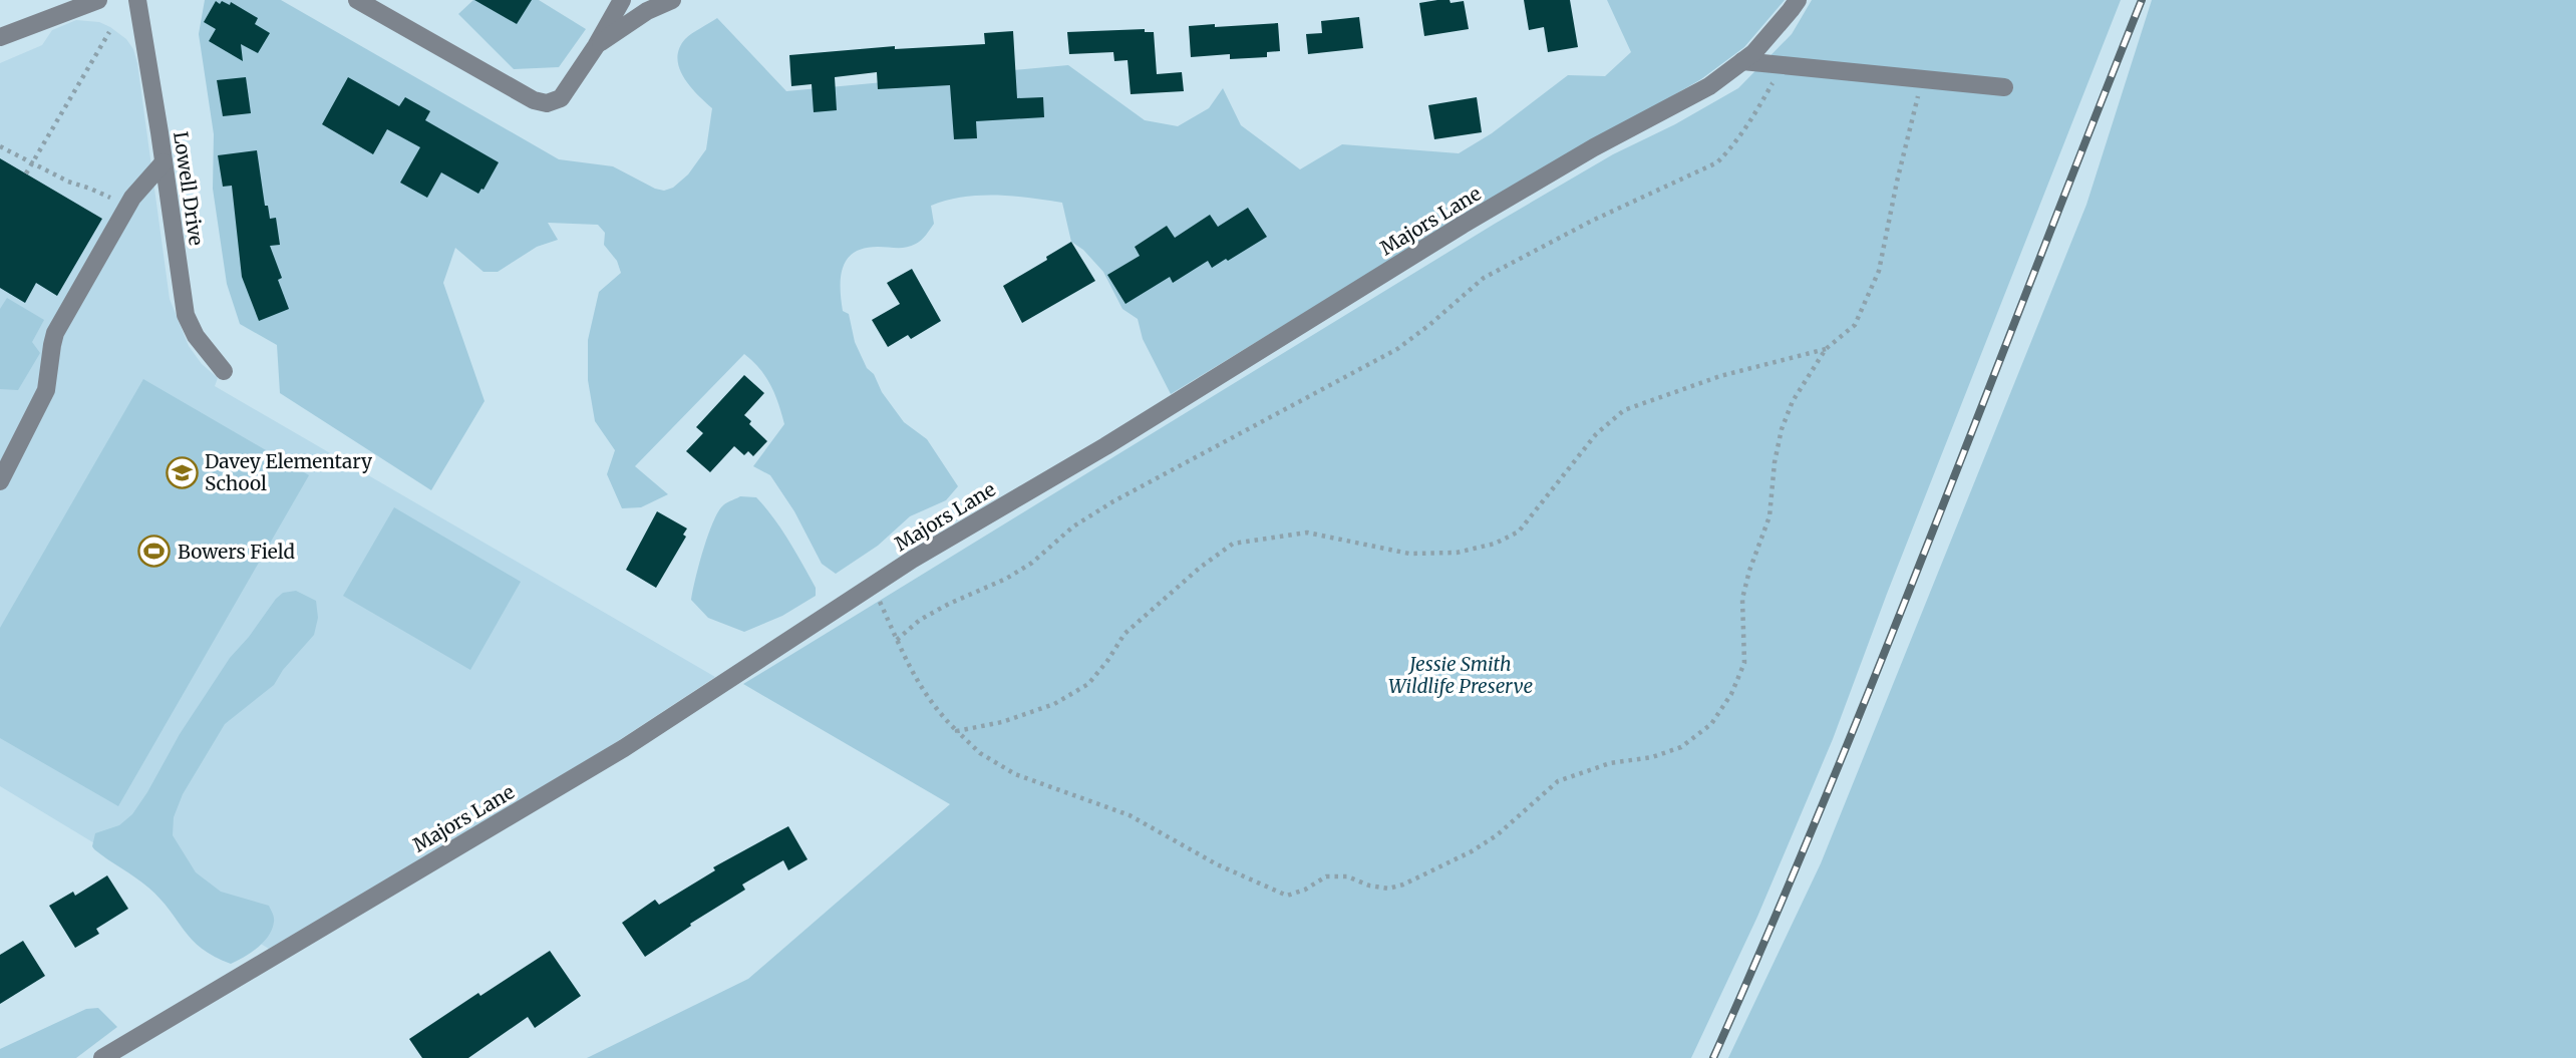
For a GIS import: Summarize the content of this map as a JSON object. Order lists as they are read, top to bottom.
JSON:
{
  "streets": {
    "street": ["Lowell Drive", "Majors Lane"]
  },
  "parks": ["Jessie Smith Wildlife Preserve"],
  "places": {
    "school or university": ["Davey Elementary School"],
    "sports": ["Bowers Field"]
  }
}
